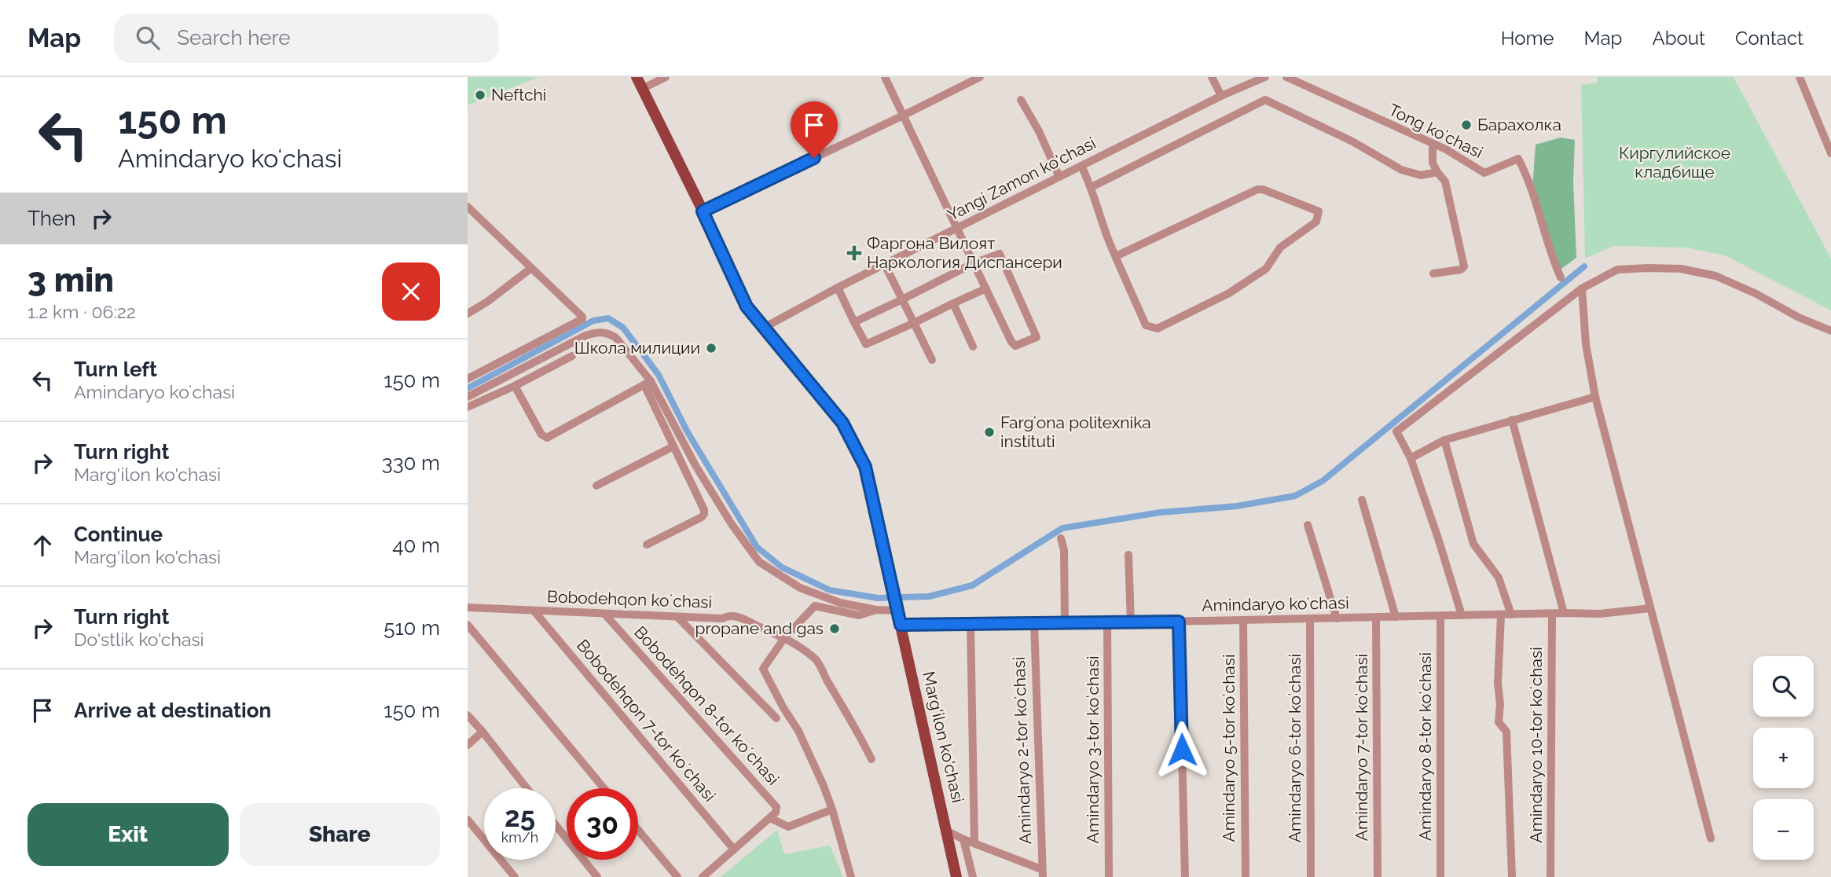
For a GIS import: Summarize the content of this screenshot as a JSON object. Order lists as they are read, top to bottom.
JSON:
{
  "streets": {
    "main road": ["Marg'ilon ko'chasi"],
    "street": [
      "Tong koʻchasi",
      "Yangi Zamon ko'chasi",
      "Bobodehqon koʼchasi",
      "Amindaryo koʻchasi",
      "Bobodehqon 8-tor koʼchasi",
      "Bobodehqon 7-tor koʼchasi",
      "Amindaryo 10-tor koʻchasi",
      "Amindaryo 8-tor koʻchasi",
      "Amindaryo 7-tor koʻchasi",
      "Amindaryo 5-tor koʻchasi",
      "Amindaryo 6-tor koʻchasi",
      "Amindaryo 3-tor koʻchasi",
      "Amindaryo 2-tor koʻchasi"
    ]
  },
  "crossings": [
    ["Yangi Zamon ko'chasi", "Marg'ilon ko'chasi"],
    ["Bobodehqon koʼchasi", "Bobodehqon 8-tor koʼchasi"],
    ["Bobodehqon koʼchasi", "Bobodehqon 7-tor koʼchasi"],
    ["Amindaryo koʻchasi", "Marg'ilon ko'chasi"],
    ["Amindaryo koʻchasi", "Amindaryo 10-tor koʻchasi"],
    ["Amindaryo koʻchasi", "Amindaryo 8-tor koʻchasi"],
    ["Amindaryo koʻchasi", "Amindaryo 7-tor koʻchasi"],
    ["Amindaryo koʻchasi", "Amindaryo 5-tor koʻchasi"],
    ["Amindaryo koʻchasi", "Amindaryo 6-tor koʻchasi"],
    ["Amindaryo koʻchasi", "Amindaryo 3-tor koʻchasi"],
    ["Amindaryo koʻchasi", "Amindaryo 2-tor koʻchasi"]
  ],
  "parks": ["Киргулийское кладбище"],
  "places": {
    "other": [
      "Neftchi",
      "Барахолка",
      "Школа милиции",
      "Fargʻona politexnika instituti",
      "propane and gas"
    ],
    "health": ["Фаргона Вилоят Наркология Диспансери"]
  },
  "page": {
    "header": "Map",
    "search": "Search here",
    "nav": [
      "Home",
      "Map",
      "About",
      "Contact"
    ],
    "turn": ["150 m", "Amindaryo koʻchasi"],
    "then": "Then",
    "heading": ["3 min", "1.2 km · 06:22"],
    "list": [
      {
        "name": "Turn left",
        "note": "Amindaryo koʻchasi",
        "value": "150 m"
      },
      {
        "name": "Turn right",
        "note": "Marg'ilon ko'chasi",
        "value": "330 m"
      },
      {
        "name": "Continue",
        "note": "Marg'ilon ko'chasi",
        "value": "40 m"
      },
      {
        "name": "Turn right",
        "note": "Do'stlik ko'chasi",
        "value": "510 m"
      },
      {
        "name": "Arrive at destination",
        "value": "150 m"
      }
    ],
    "map_buttons": ["+", "−"],
    "speed": "25 km/h",
    "limit": "30",
    "buttons": ["Exit", "Share"]
  }
}
